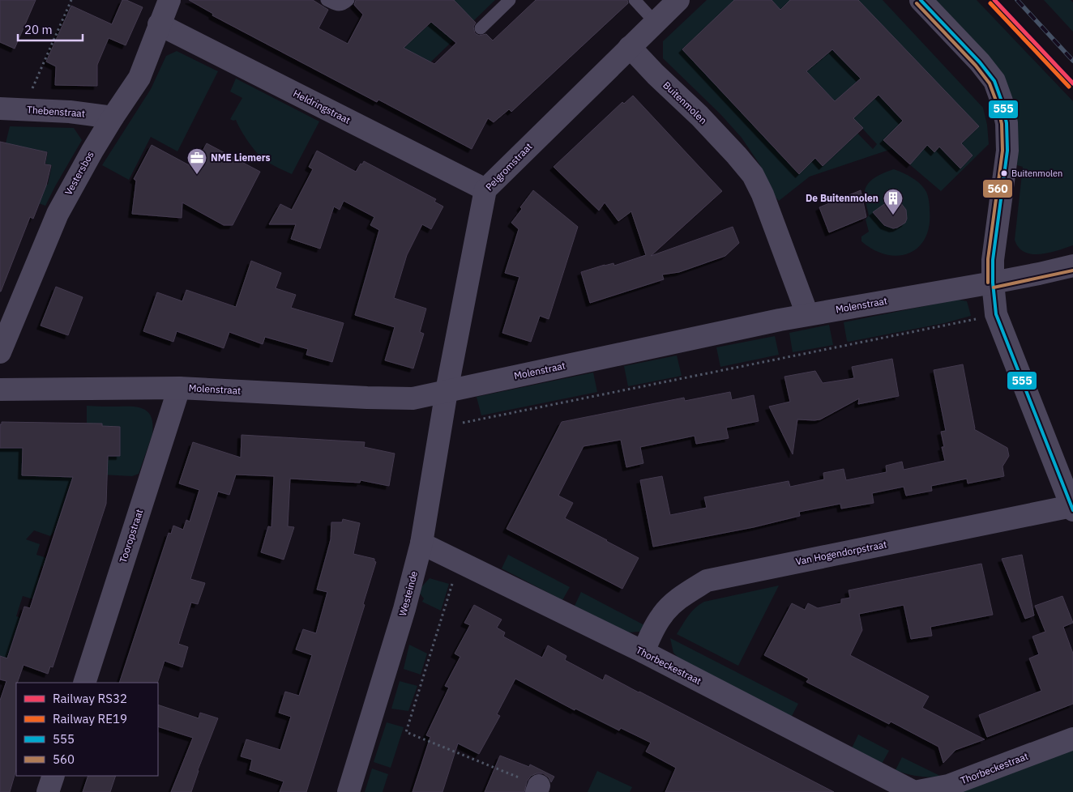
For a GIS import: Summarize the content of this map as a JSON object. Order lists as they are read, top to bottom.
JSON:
{
  "streets": {
    "street": [
      "Buitenmolen",
      "Heldringstraat",
      "Thebenstraat",
      "Pelgromstraat",
      "Vestersbos",
      "Molenstraat",
      "Tooropstraat",
      "Van Hogendorpstraat",
      "Westeinde",
      "Thorbeckestraat"
    ]
  },
  "crossings": [
    ["Buitenmolen", "Pelgromstraat"],
    ["Buitenmolen", "Molenstraat"],
    ["Heldringstraat", "Pelgromstraat"],
    ["Heldringstraat", "Vestersbos"],
    ["Thebenstraat", "Vestersbos"],
    ["Pelgromstraat", "Molenstraat"],
    ["Pelgromstraat", "Westeinde"],
    ["Molenstraat", "Tooropstraat"],
    ["Molenstraat", "Westeinde"],
    ["Van Hogendorpstraat", "Thorbeckestraat"],
    ["Westeinde", "Thorbeckestraat"]
  ],
  "places": {
    "other": ["Buitenmolen"],
    "office": ["NME Liemers"],
    "building": ["De Buitenmolen"]
  },
  "lines": [
    "rail line RS32",
    "transit line 555",
    "rail line RE19",
    "transit line 560"
  ],
  "legend": [
    "Railway RS32",
    "Railway RE19",
    "555",
    "560"
  ],
  "scale_bar": "20 m"
}
